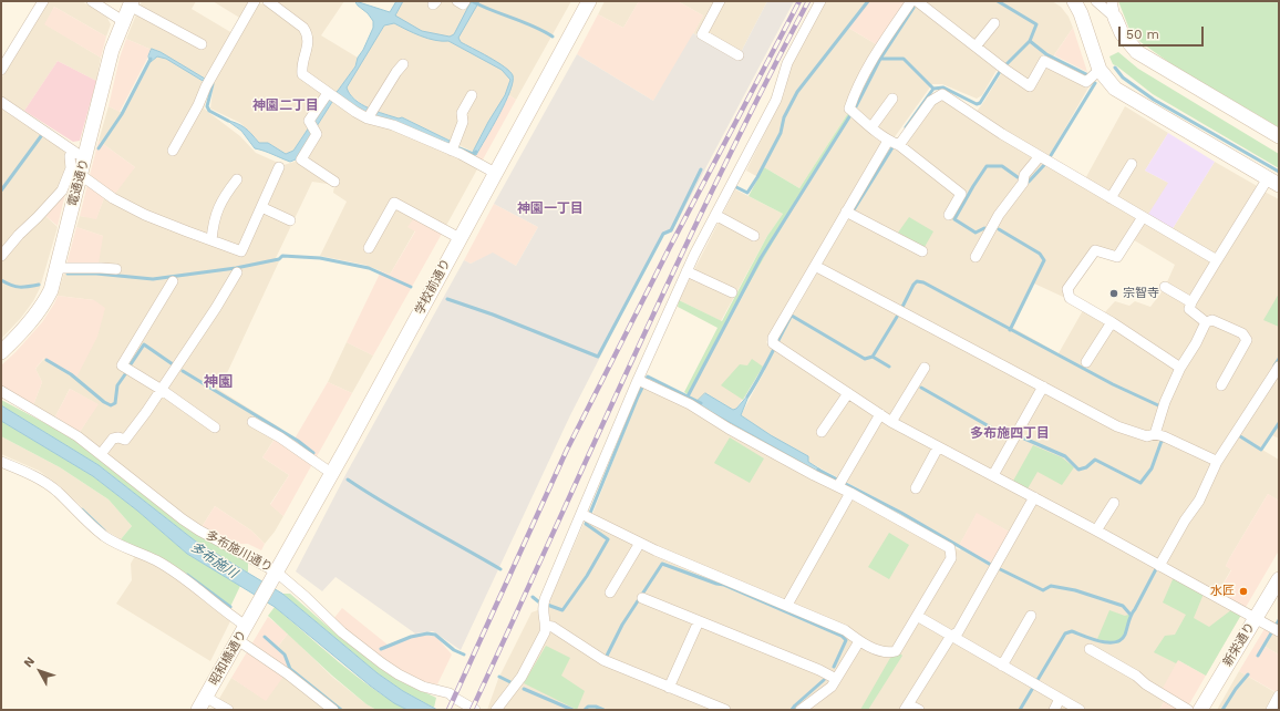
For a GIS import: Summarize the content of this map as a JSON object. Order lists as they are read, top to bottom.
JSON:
{
  "streets": {
    "street": [
      "電通通り",
      "学校前通り",
      "多布施川通り",
      "新栄通り",
      "昭和橋通り"
    ]
  },
  "crossings": [
    ["学校前通り", "多布施川通り"],
    ["学校前通り", "昭和橋通り"],
    ["多布施川通り", "昭和橋通り"]
  ],
  "districts": [
    "神園二丁目",
    "神園一丁目",
    "神園",
    "多布施四丁目"
  ],
  "water": ["多布施川"],
  "places": ["宗智寺", "水匠"],
  "scale_bar": "50 m",
  "north": "top left"
}
